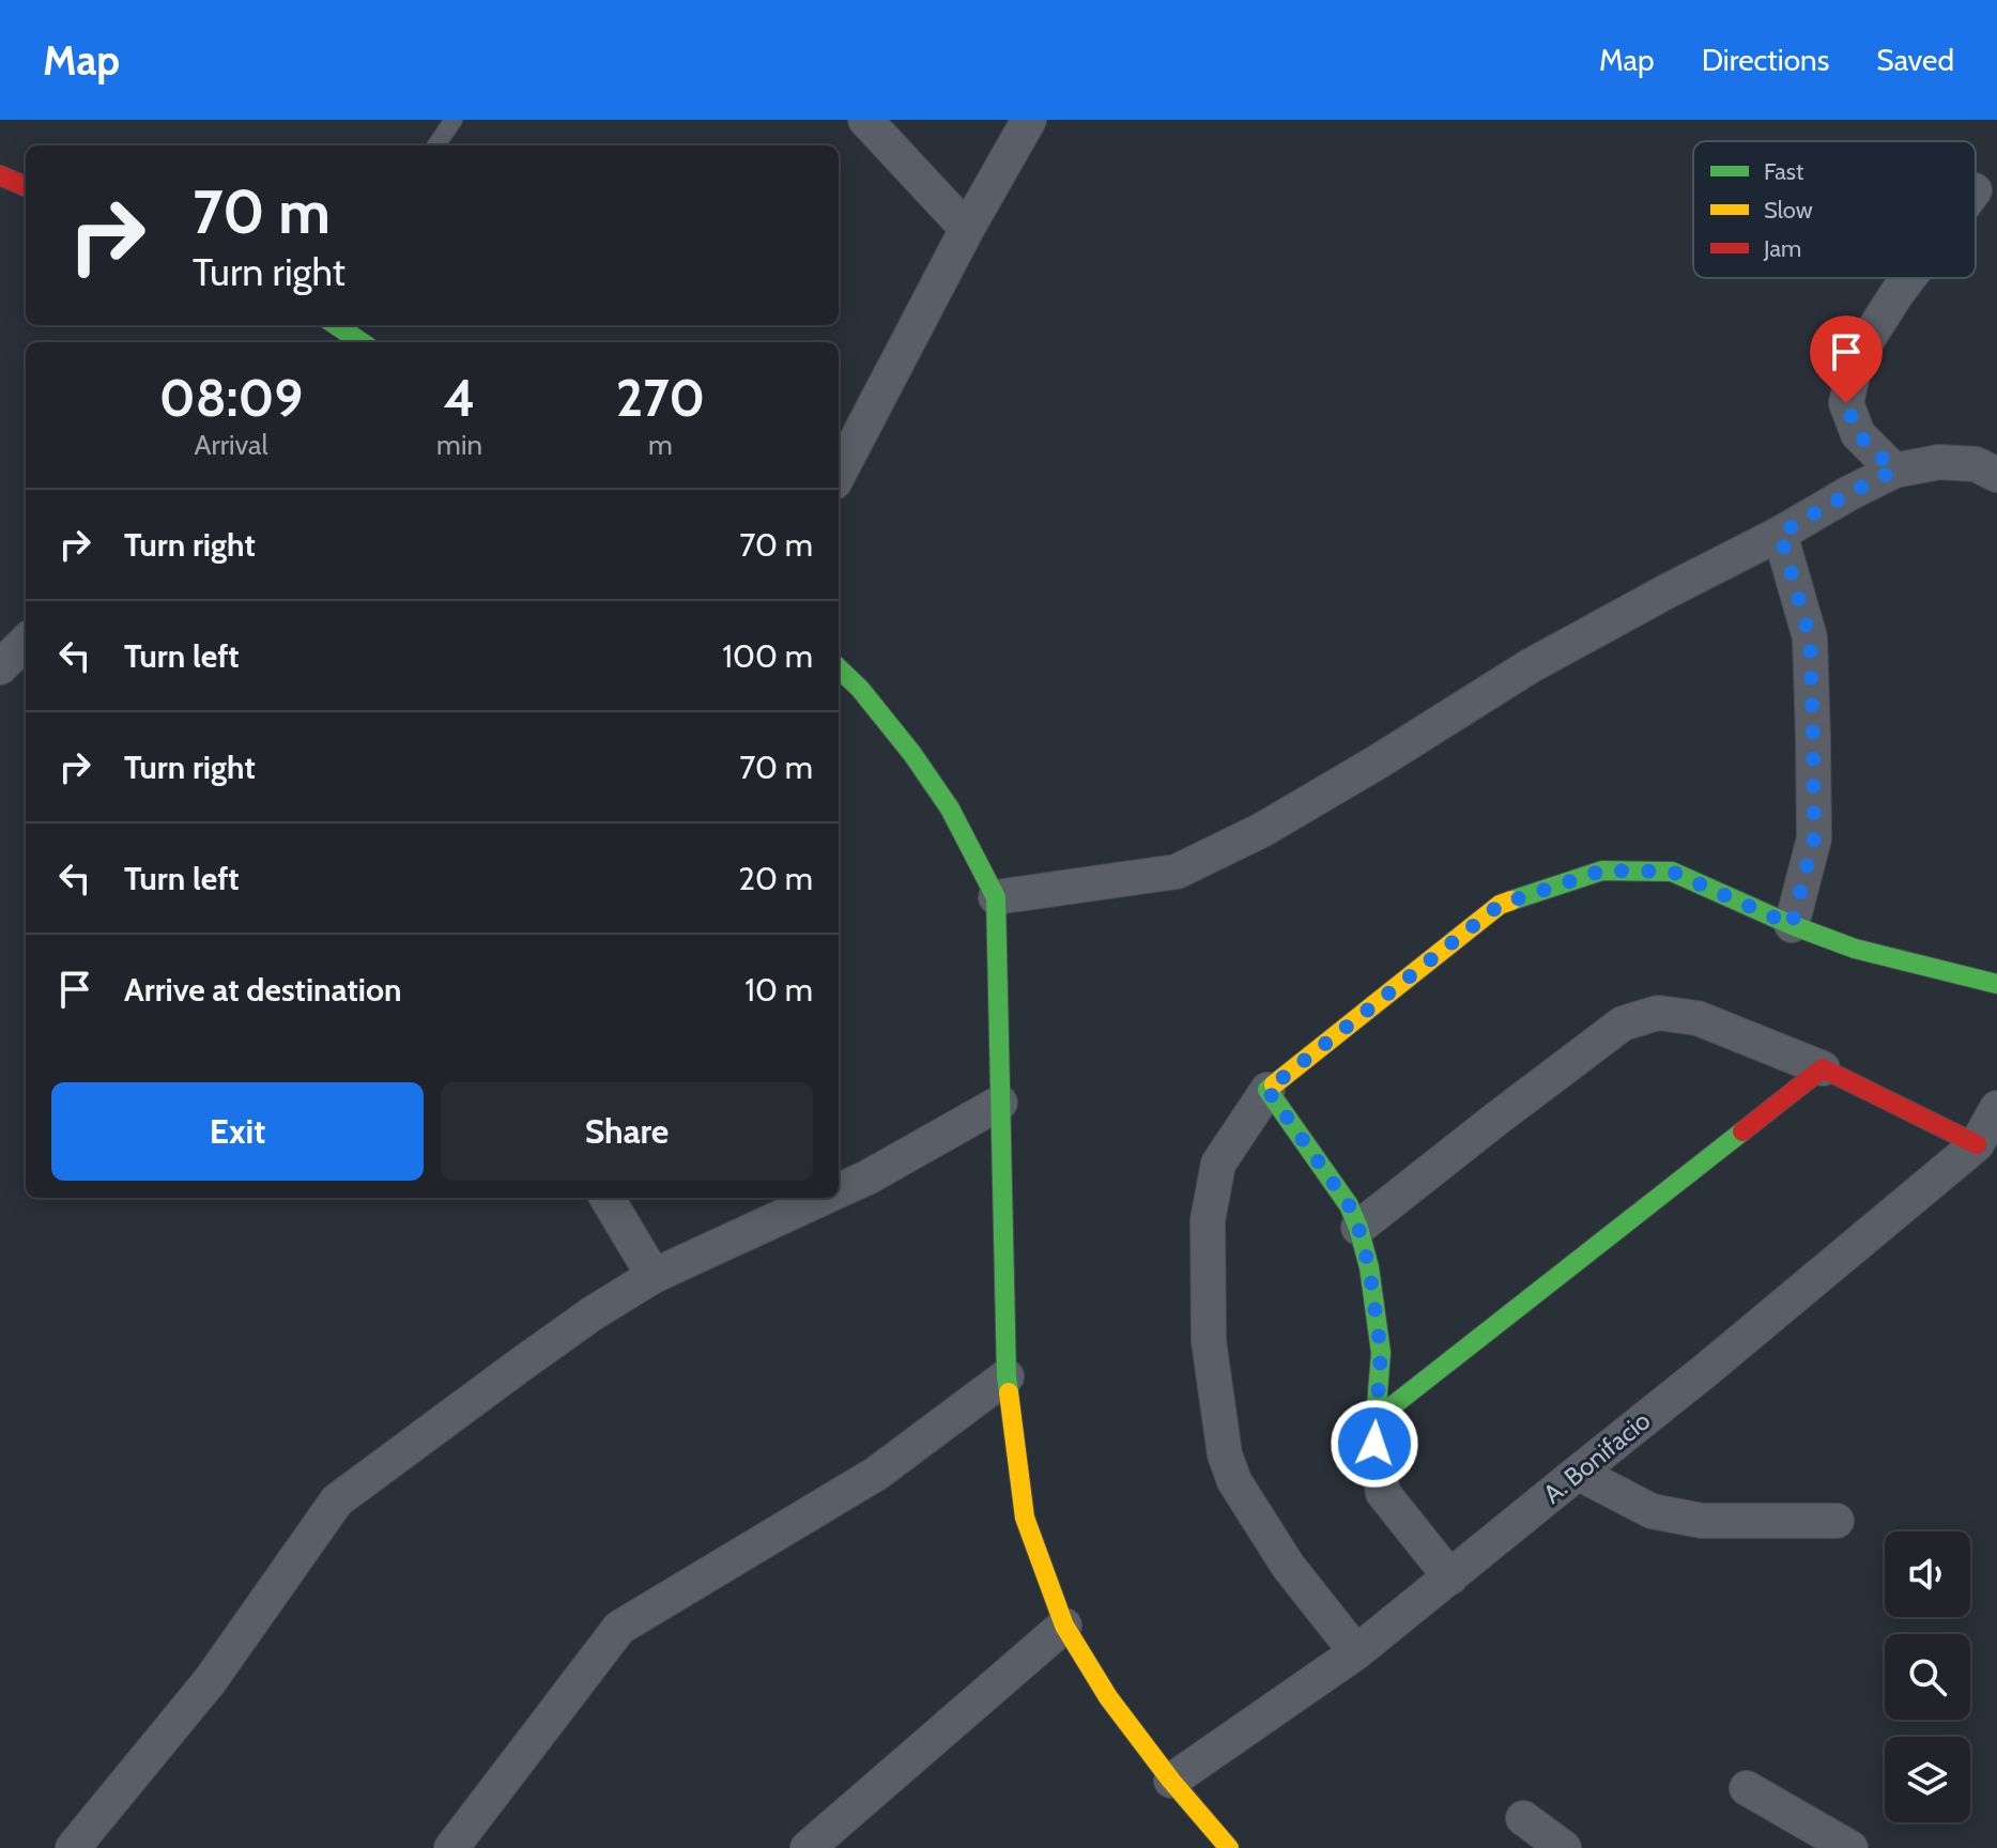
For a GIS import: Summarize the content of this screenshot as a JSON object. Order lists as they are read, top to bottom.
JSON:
{
  "streets": {
    "street": ["A. Bonifacio"]
  },
  "legend": ["Fast", "Slow", "Jam"],
  "page": {
    "header": "Map",
    "nav": ["Map", "Directions", "Saved"],
    "turn": ["70 m", "Turn right"],
    "eta": [
      "08:09",
      "Arrival",
      "4",
      "min",
      "270",
      "m"
    ],
    "list": [
      {
        "name": "Turn right",
        "value": "70 m"
      },
      {
        "name": "Turn left",
        "value": "100 m"
      },
      {
        "name": "Turn right",
        "value": "70 m"
      },
      {
        "name": "Turn left",
        "value": "20 m"
      },
      {
        "name": "Arrive at destination",
        "value": "10 m"
      }
    ],
    "buttons": ["Exit", "Share"]
  }
}
